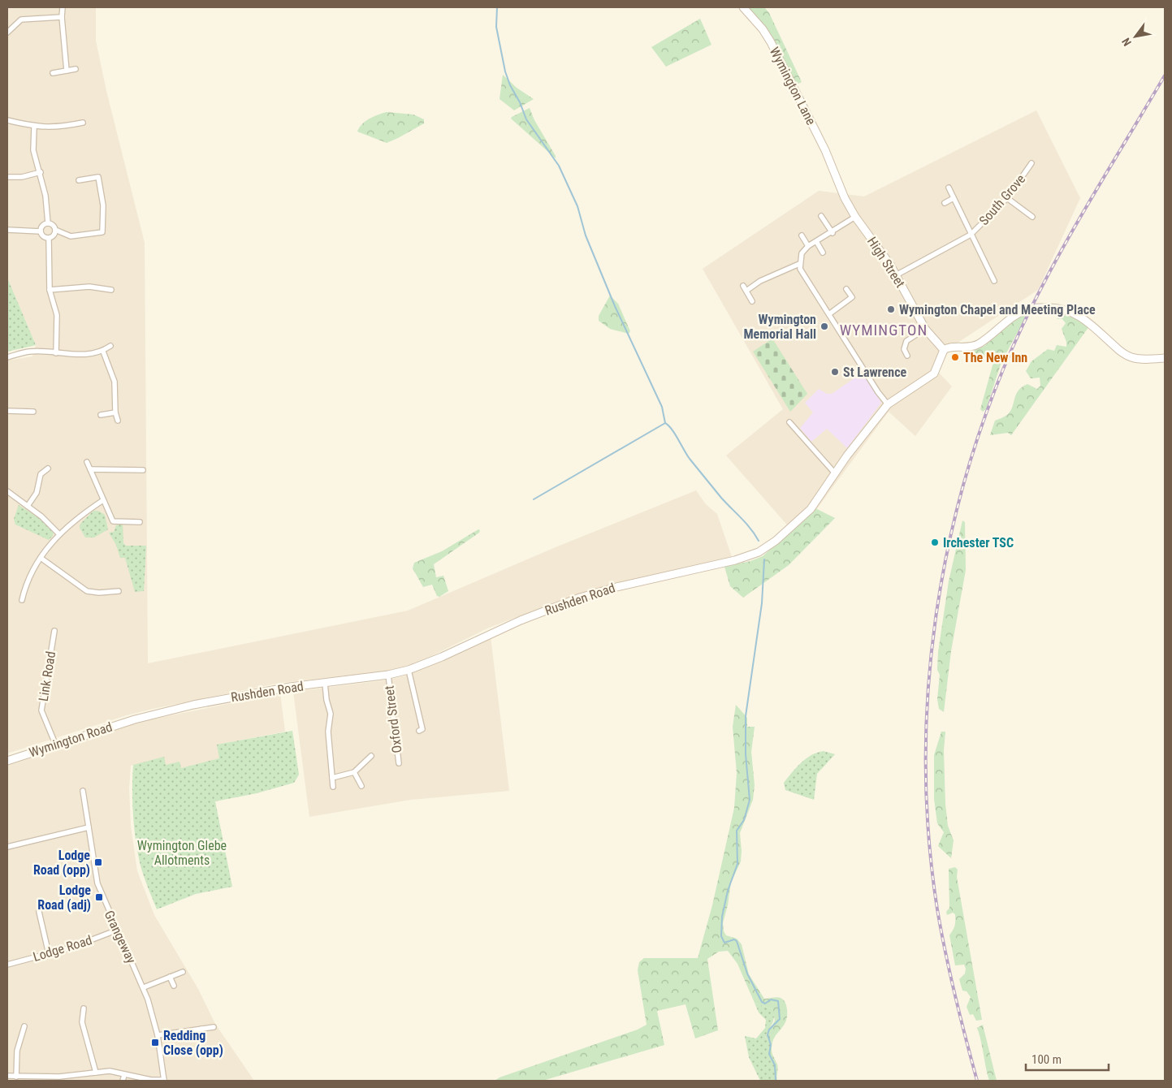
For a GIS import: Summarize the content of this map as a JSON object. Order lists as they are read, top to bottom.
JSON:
{
  "streets": {
    "street": [
      "Wymington Lane",
      "South Grove",
      "High Street",
      "Rushden Road",
      "Link Road",
      "Oxford Street",
      "Wymington Road",
      "Grangeway",
      "Lodge Road"
    ]
  },
  "crossings": [
    ["Wymington Lane", "High Street"],
    ["South Grove", "High Street"],
    ["High Street", "Rushden Road"],
    ["Rushden Road", "Oxford Street"],
    ["Rushden Road", "Wymington Road"],
    ["Link Road", "Wymington Road"],
    ["Grangeway", "Lodge Road"]
  ],
  "districts": ["WYMINGTON"],
  "parks": ["Wymington Glebe Allotments"],
  "places": {
    "other": [
      "Wymington Chapel and Meeting Place",
      "Wymington Memorial Hall",
      "The New Inn",
      "St Lawrence",
      "Irchester TSC"
    ],
    "transit": ["Lodge Road (opp)", "Lodge Road (adj)", "Redding Close (opp)"]
  },
  "scale_bar": "100 m",
  "north": "bottom left"
}
